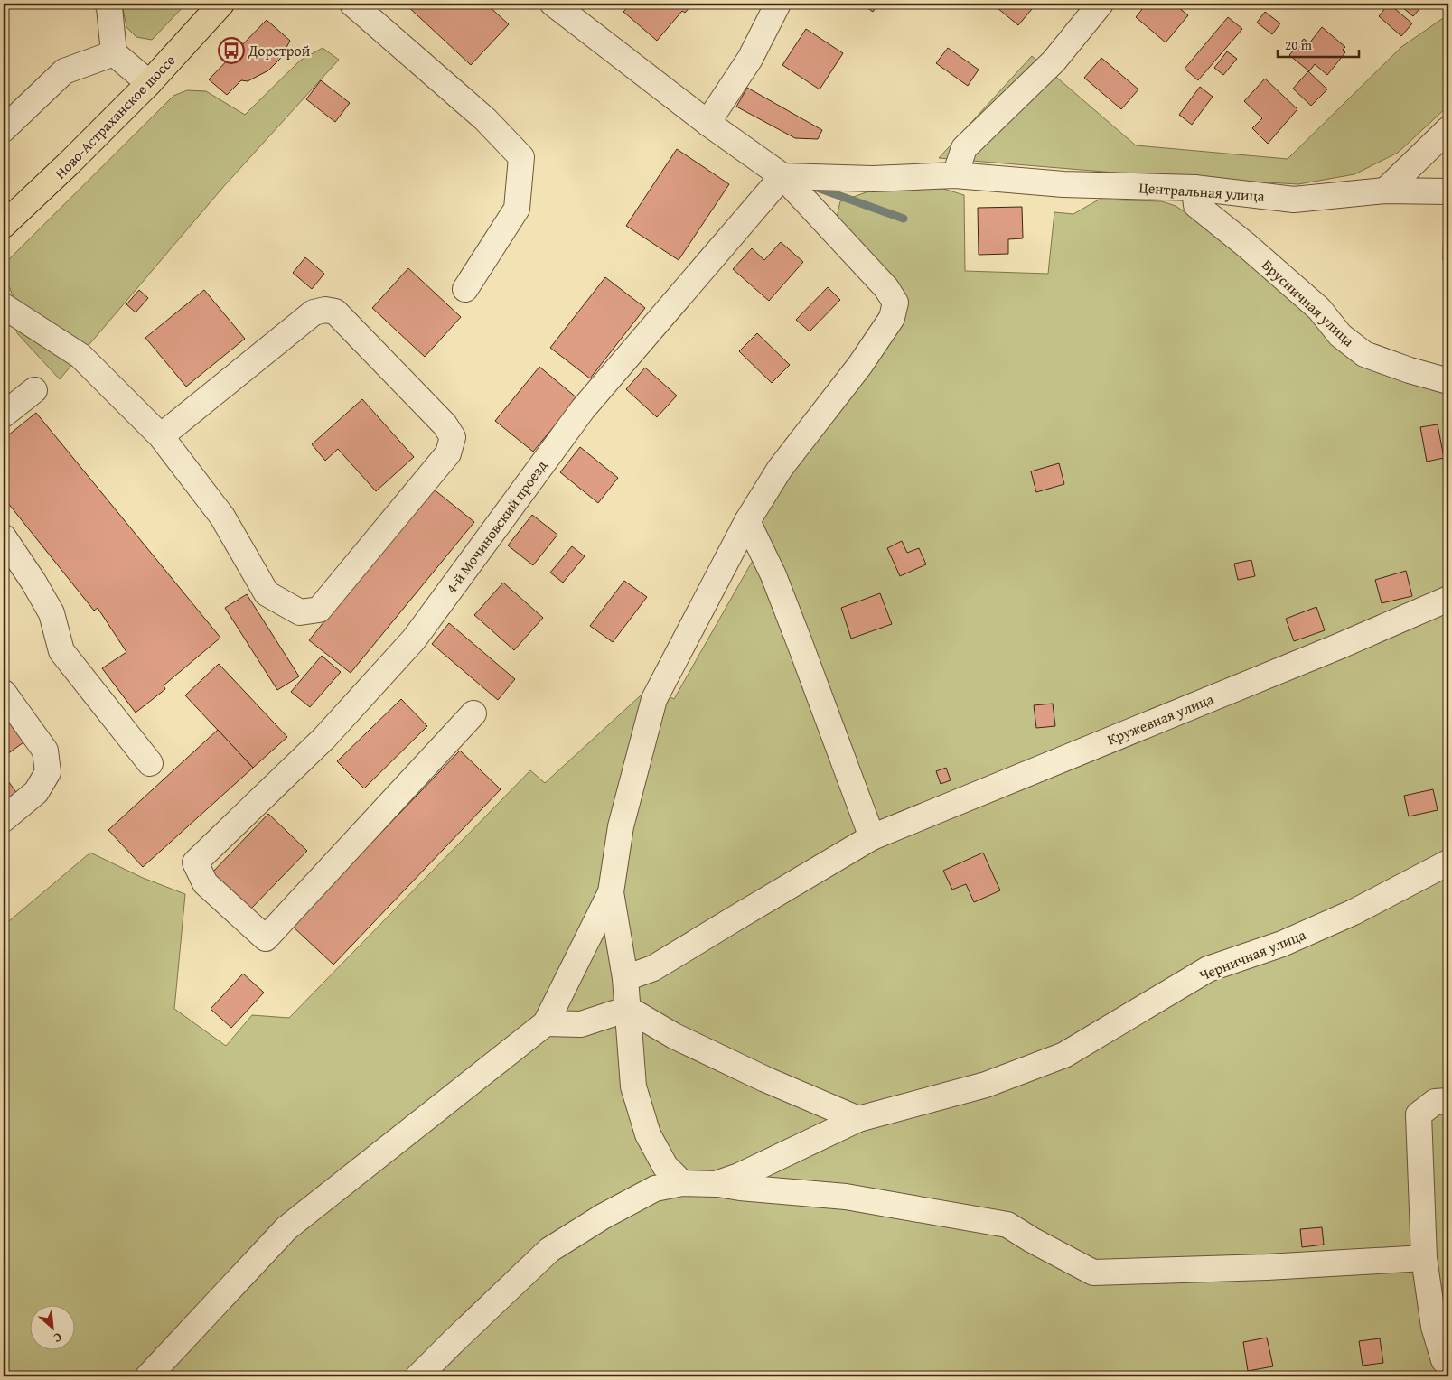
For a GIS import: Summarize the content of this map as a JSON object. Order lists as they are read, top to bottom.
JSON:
{
  "streets": {
    "main road": ["Ново-Астраханское шоссе"],
    "street": [
      "Центральная улица",
      "Брусничная улица",
      "4-й Мочиновский проезд",
      "Кружевная улица",
      "Черничная улица"
    ]
  },
  "crossings": [
    ["Центральная улица", "Брусничная улица"],
    ["Центральная улица", "4-й Мочиновский проезд"]
  ],
  "places": {
    "bus stop": ["Дорстрой"]
  },
  "scale_bar": "20 m",
  "north": "bottom right"
}
